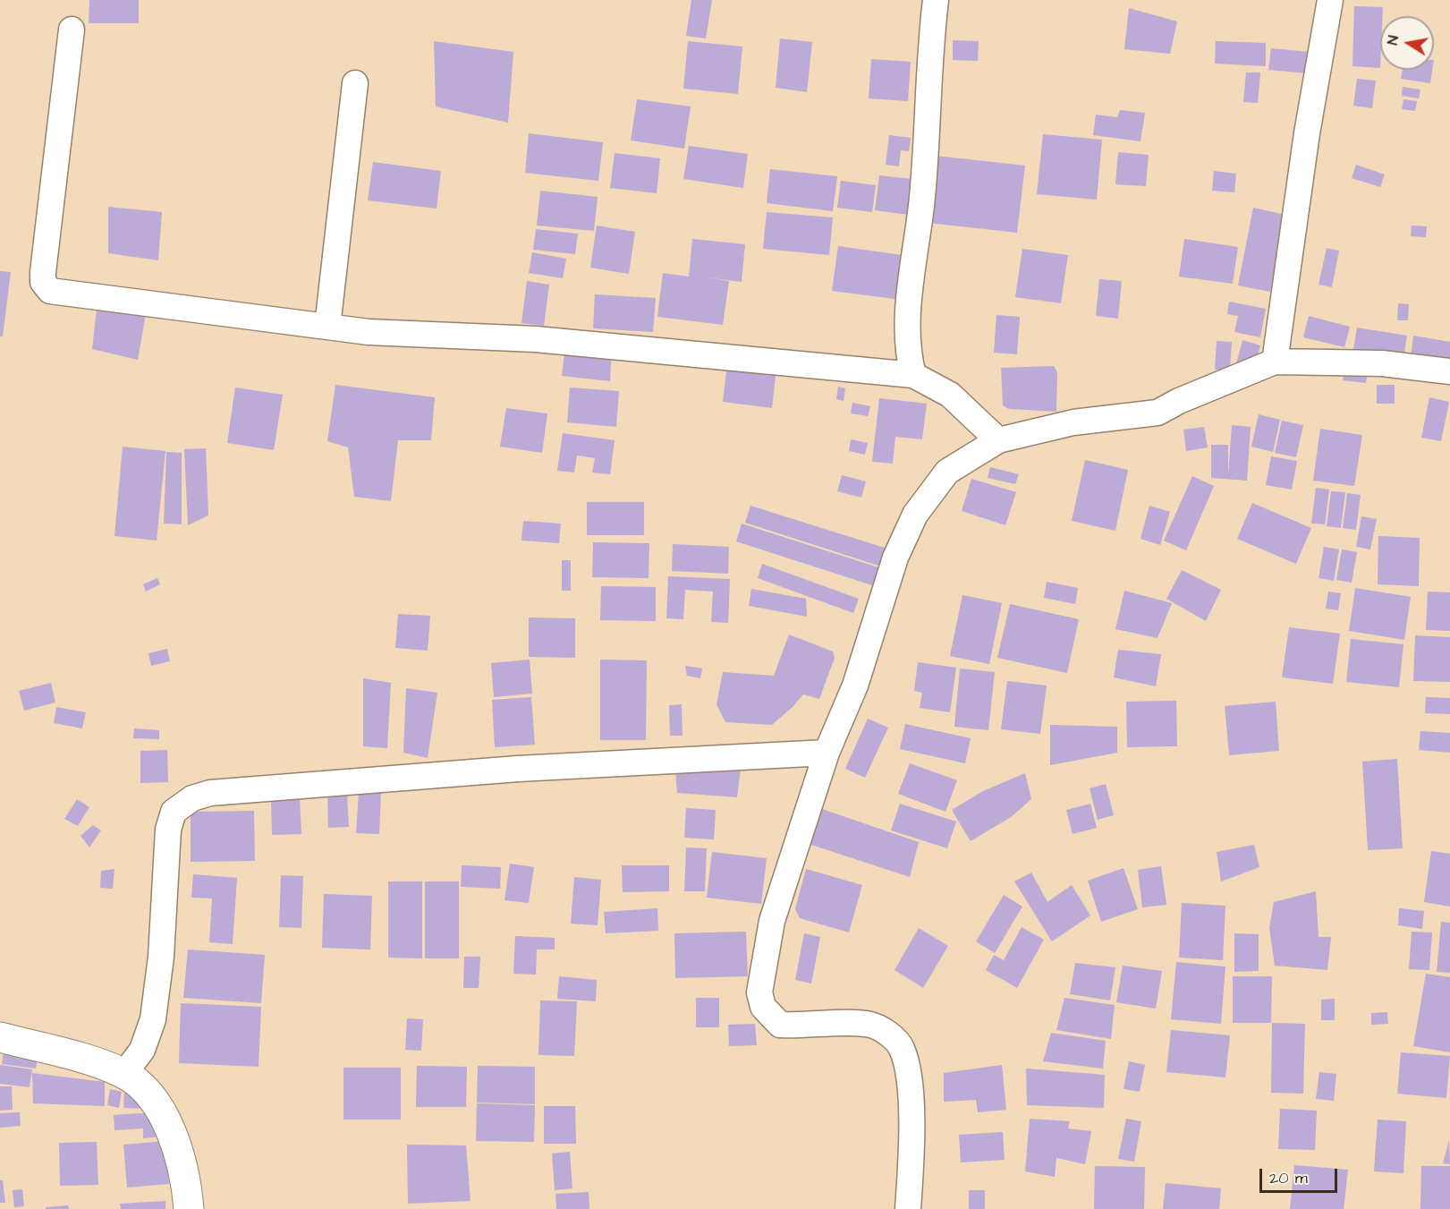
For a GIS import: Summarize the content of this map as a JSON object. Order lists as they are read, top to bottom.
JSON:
{
  "scale_bar": "20 m",
  "north": "left"
}
